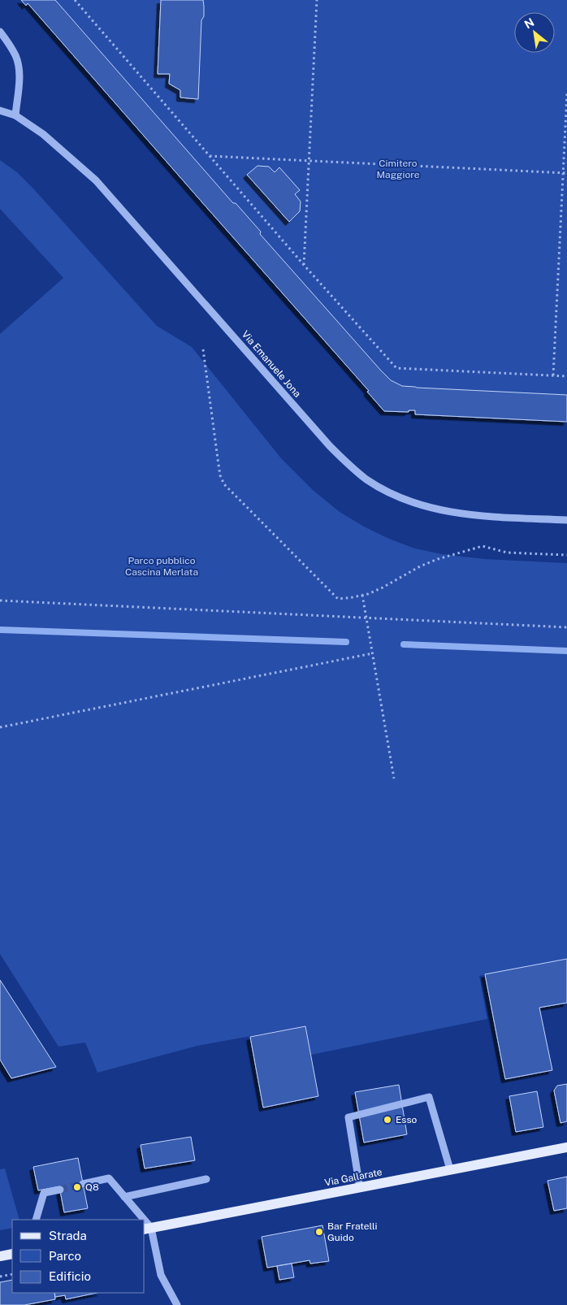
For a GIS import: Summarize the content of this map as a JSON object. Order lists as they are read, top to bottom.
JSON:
{
  "streets": {
    "main road": ["Via Gallarate"],
    "street": ["Via Emanuele Jona"]
  },
  "parks": ["Cimitero Maggiore", "Parco pubblico Cascina Merlata"],
  "places": ["Esso", "Q8", "Bar Fratelli Guido"],
  "legend": ["Strada", "Parco", "Edificio"],
  "north": "top left"
}
